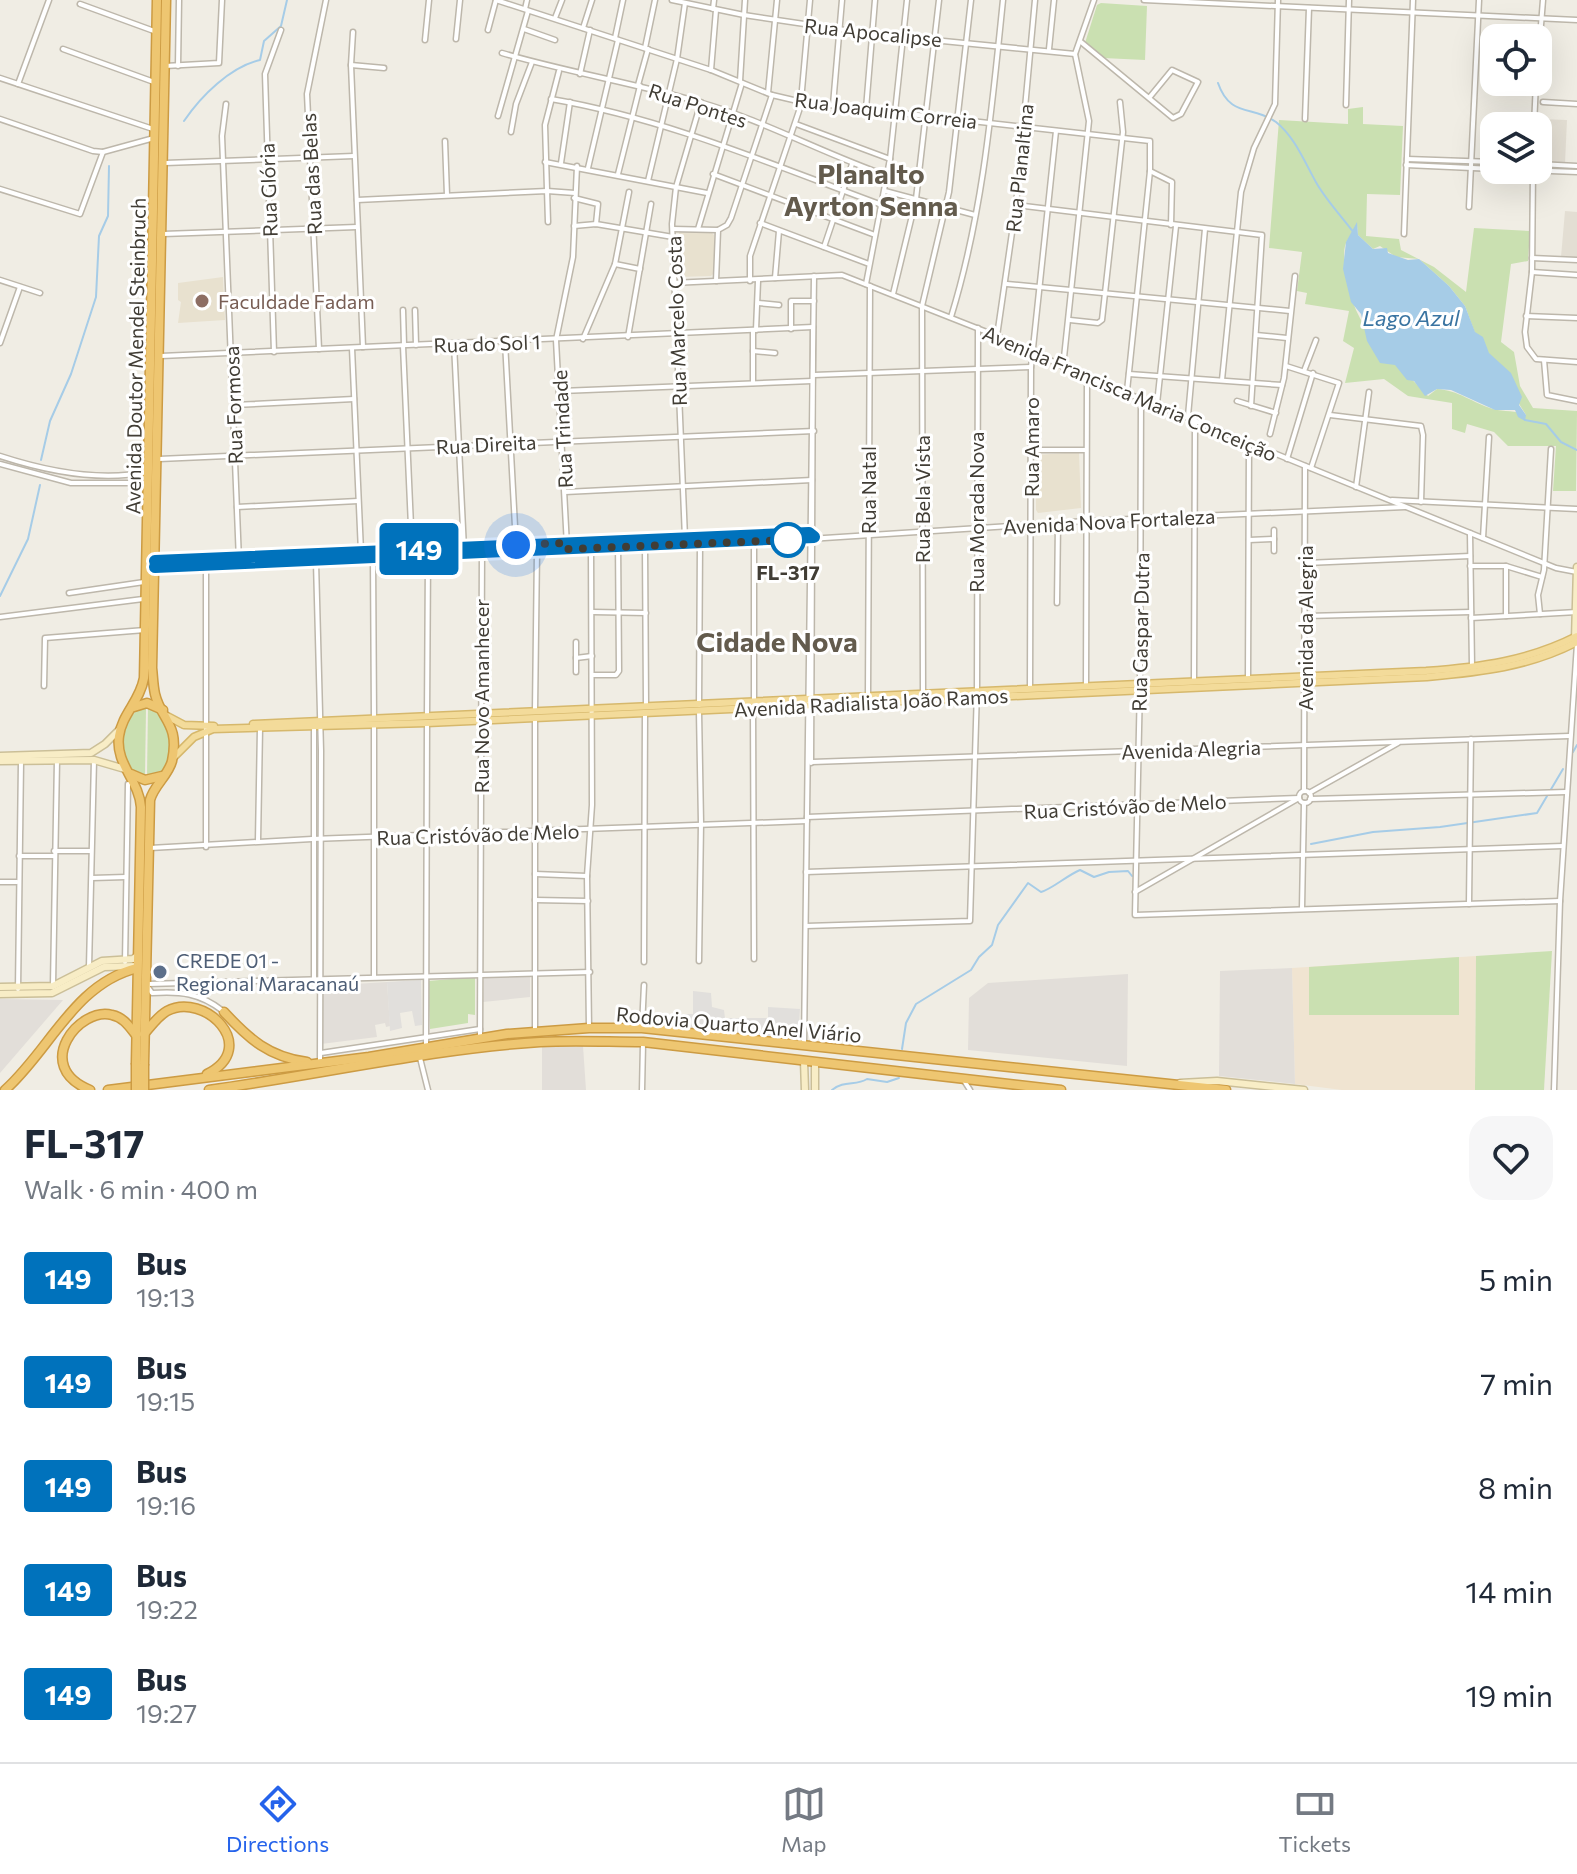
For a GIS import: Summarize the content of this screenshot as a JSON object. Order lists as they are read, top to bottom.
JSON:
{
  "streets": {
    "highway": ["Avenida Doutor Mendel Steinbruch", "Rodovia Quarto Anel Viário"],
    "main road": ["Avenida Radialista João Ramos"],
    "street": [
      "Rua Apocalipse",
      "Rua Pontes",
      "Rua Joaquim Correia",
      "Rua Planaltina",
      "Rua das Belas",
      "Rua Glória",
      "Rua Marcelo Costa",
      "Rua do Sol 1",
      "Avenida Francisca Maria Conceição",
      "Rua Formosa",
      "Rua Trindade",
      "Rua Direita",
      "Rua Amaro",
      "Rua Natal",
      "Rua Bela Vista",
      "Rua Morada Nova",
      "Avenida Nova Fortaleza",
      "Avenida da Alegria",
      "Rua Gaspar Dutra",
      "Rua Novo Amanhecer",
      "Avenida Alegria",
      "Rua Cristóvão de Melo"
    ]
  },
  "crossings": [
    ["Rua Apocalipse", "Rua Planaltina"],
    ["Rua Apocalipse", "Rua Natal"],
    ["Rua Apocalipse", "Rua Bela Vista"],
    ["Rua Pontes", "Rua Marcelo Costa"],
    ["Rua Pontes", "Rua Natal"],
    ["Rua Joaquim Correia", "Rua Planaltina"],
    ["Rua Joaquim Correia", "Rua Amaro"],
    ["Rua Joaquim Correia", "Rua Natal"],
    ["Rua Joaquim Correia", "Rua Bela Vista"],
    ["Rua Planaltina", "Avenida Francisca Maria Conceição"],
    ["Rua das Belas", "Rua do Sol 1"],
    ["Rua Glória", "Rua do Sol 1"],
    ["Rua Marcelo Costa", "Rua do Sol 1"],
    ["Rua Marcelo Costa", "Avenida Francisca Maria Conceição"],
    ["Rua Marcelo Costa", "Rua Direita"],
    ["Rua Marcelo Costa", "Avenida Nova Fortaleza"],
    ["Rua do Sol 1", "Avenida Doutor Mendel Steinbruch"],
    ["Rua do Sol 1", "Rua Formosa"],
    ["Rua do Sol 1", "Rua Trindade"],
    ["Avenida Doutor Mendel Steinbruch", "Rua Direita"],
    ["Avenida Doutor Mendel Steinbruch", "Avenida Nova Fortaleza"],
    ["Avenida Doutor Mendel Steinbruch", "Avenida Radialista João Ramos"],
    ["Avenida Francisca Maria Conceição", "Rua Amaro"],
    ["Avenida Francisca Maria Conceição", "Rua Natal"],
    ["Avenida Francisca Maria Conceição", "Rua Bela Vista"],
    ["Avenida Francisca Maria Conceição", "Rua Morada Nova"],
    ["Avenida Francisca Maria Conceição", "Avenida Nova Fortaleza"],
    ["Avenida Francisca Maria Conceição", "Avenida da Alegria"],
    ["Avenida Francisca Maria Conceição", "Rua Gaspar Dutra"],
    ["Rua Formosa", "Rua Direita"],
    ["Rua Formosa", "Avenida Nova Fortaleza"],
    ["Rua Trindade", "Rua Direita"],
    ["Rua Trindade", "Avenida Nova Fortaleza"],
    ["Rua Amaro", "Avenida Nova Fortaleza"],
    ["Rua Amaro", "Avenida Radialista João Ramos"],
    ["Rua Natal", "Avenida Nova Fortaleza"],
    ["Rua Natal", "Avenida Radialista João Ramos"],
    ["Rua Bela Vista", "Avenida Nova Fortaleza"],
    ["Rua Bela Vista", "Avenida Radialista João Ramos"],
    ["Rua Morada Nova", "Avenida Nova Fortaleza"],
    ["Rua Morada Nova", "Avenida Radialista João Ramos"],
    ["Rua Morada Nova", "Avenida Alegria"],
    ["Rua Morada Nova", "Rua Cristóvão de Melo"],
    ["Avenida Nova Fortaleza", "Avenida da Alegria"],
    ["Avenida Nova Fortaleza", "Rua Gaspar Dutra"],
    ["Avenida Nova Fortaleza", "Rua Novo Amanhecer"],
    ["Avenida da Alegria", "Avenida Radialista João Ramos"],
    ["Avenida da Alegria", "Avenida Alegria"],
    ["Rua Gaspar Dutra", "Avenida Radialista João Ramos"],
    ["Rua Gaspar Dutra", "Avenida Alegria"],
    ["Rua Gaspar Dutra", "Rua Cristóvão de Melo"],
    ["Rua Novo Amanhecer", "Avenida Radialista João Ramos"],
    ["Rua Novo Amanhecer", "Rua Cristóvão de Melo"],
    ["Rua Novo Amanhecer", "Rodovia Quarto Anel Viário"]
  ],
  "districts": ["Planalto Ayrton Senna", "Cidade Nova"],
  "water": ["Lago Azul"],
  "places": ["Faculdade Fadam", "FL-317", "CREDE 01 - Regional Maracanaú"],
  "lines": ["bus line 149"],
  "page": {
    "on_map": "149",
    "heading": ["FL-317", "Walk · 6 min · 400 m"],
    "list": [
      {
        "mark": "149",
        "name": "Bus",
        "note": "19:13",
        "value": "5 min"
      },
      {
        "mark": "149",
        "name": "Bus",
        "note": "19:15",
        "value": "7 min"
      },
      {
        "mark": "149",
        "name": "Bus",
        "note": "19:16",
        "value": "8 min"
      },
      {
        "mark": "149",
        "name": "Bus",
        "note": "19:22",
        "value": "14 min"
      },
      {
        "mark": "149",
        "name": "Bus",
        "note": "19:27",
        "value": "19 min"
      }
    ],
    "tabs": ["Directions", "Map", "Tickets"]
  }
}
